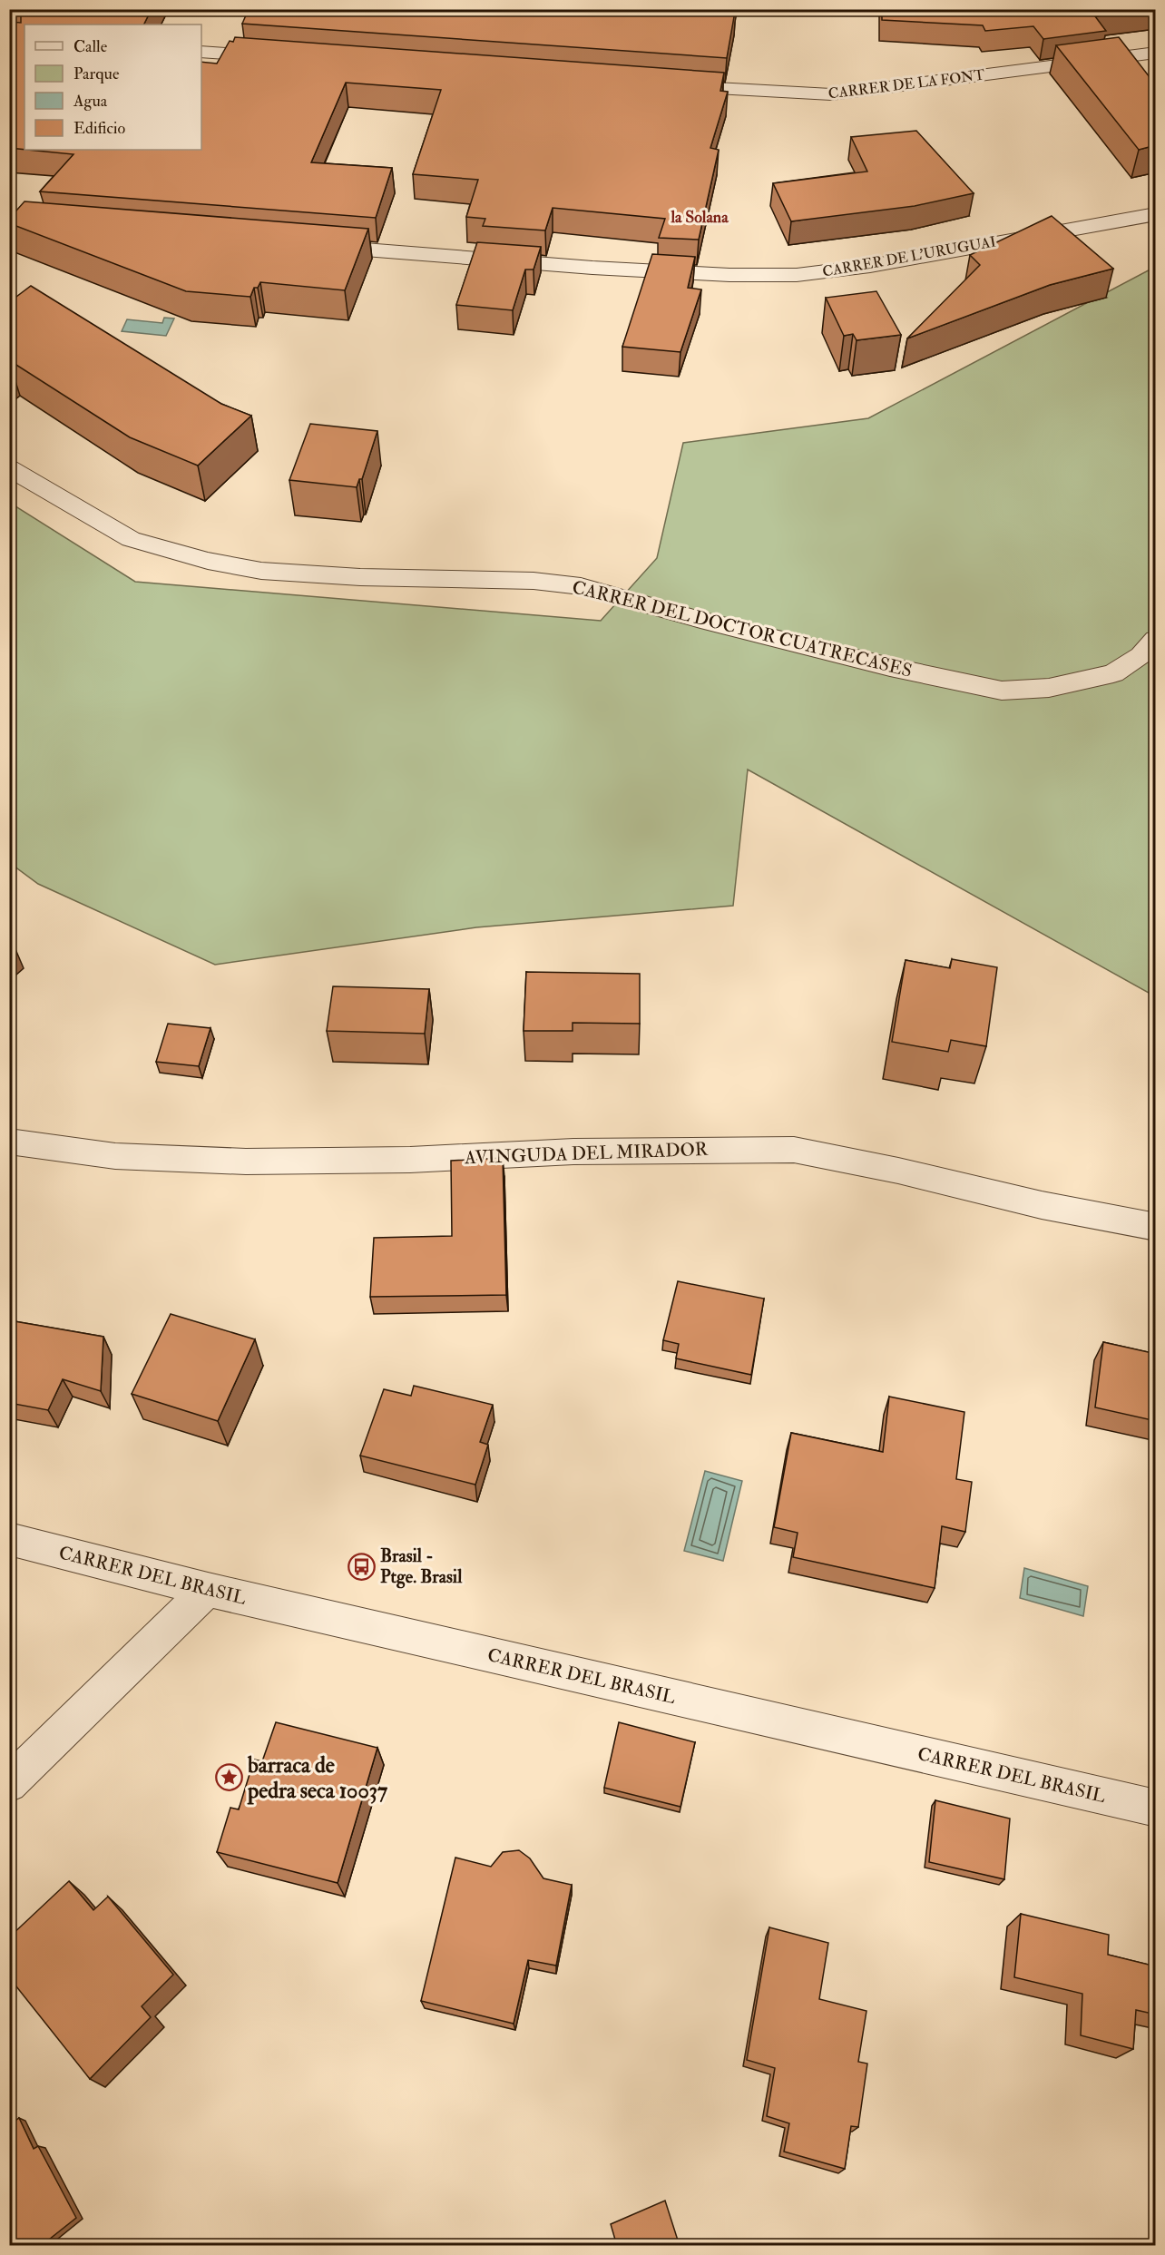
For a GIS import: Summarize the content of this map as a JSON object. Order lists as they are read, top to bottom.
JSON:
{
  "streets": {
    "street": [
      "CARRER DE LA FONT",
      "CARRER DE L'URUGUAI",
      "CARRER DEL DOCTOR CUATRECASES",
      "AVINGUDA DEL MIRADOR",
      "CARRER DEL BRASIL"
    ]
  },
  "districts": ["la Solana"],
  "places": {
    "bus stop": ["Brasil - Ptge. Brasil"],
    "place": ["barraca de pedra seca 10037"]
  },
  "legend": [
    "Calle",
    "Parque",
    "Agua",
    "Edificio"
  ]
}
